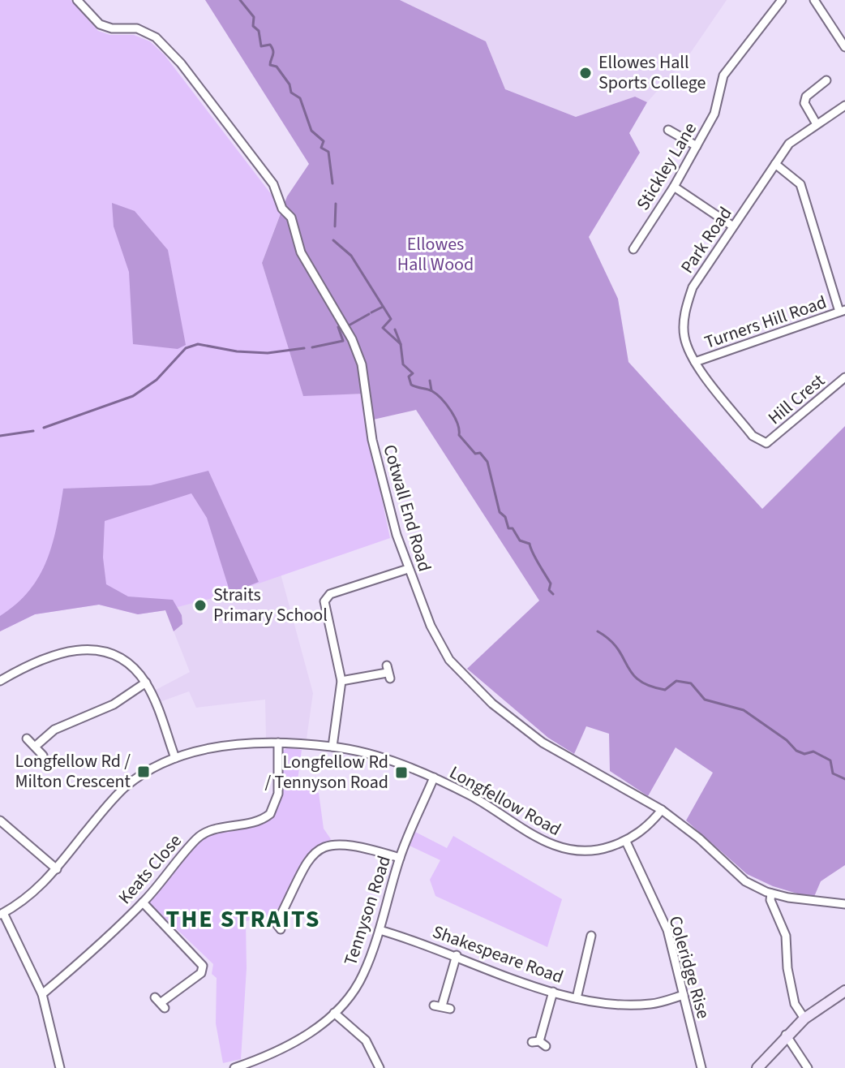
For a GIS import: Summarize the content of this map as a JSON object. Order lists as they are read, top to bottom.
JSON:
{
  "streets": {
    "street": [
      "Stickley Lane",
      "Park Road",
      "Turners Hill Road",
      "Hill Crest",
      "Cotwall End Road",
      "Longfellow Road",
      "Keats Close",
      "Tennyson Road",
      "Shakespeare Road",
      "Coleridge Rise"
    ]
  },
  "crossings": [
    ["Park Road", "Turners Hill Road"],
    ["Park Road", "Hill Crest"],
    ["Cotwall End Road", "Longfellow Road"],
    ["Longfellow Road", "Keats Close"],
    ["Longfellow Road", "Tennyson Road"],
    ["Longfellow Road", "Coleridge Rise"],
    ["Tennyson Road", "Shakespeare Road"],
    ["Shakespeare Road", "Coleridge Rise"]
  ],
  "districts": ["THE STRAITS"],
  "parks": ["Ellowes Hall Wood"],
  "places": {
    "other": ["Ellowes Hall Sports College", "Straits Primary School"],
    "transit": ["Longfellow Rd / Milton Crescent", "Longfellow Rd / Tennyson Road"]
  }
}
